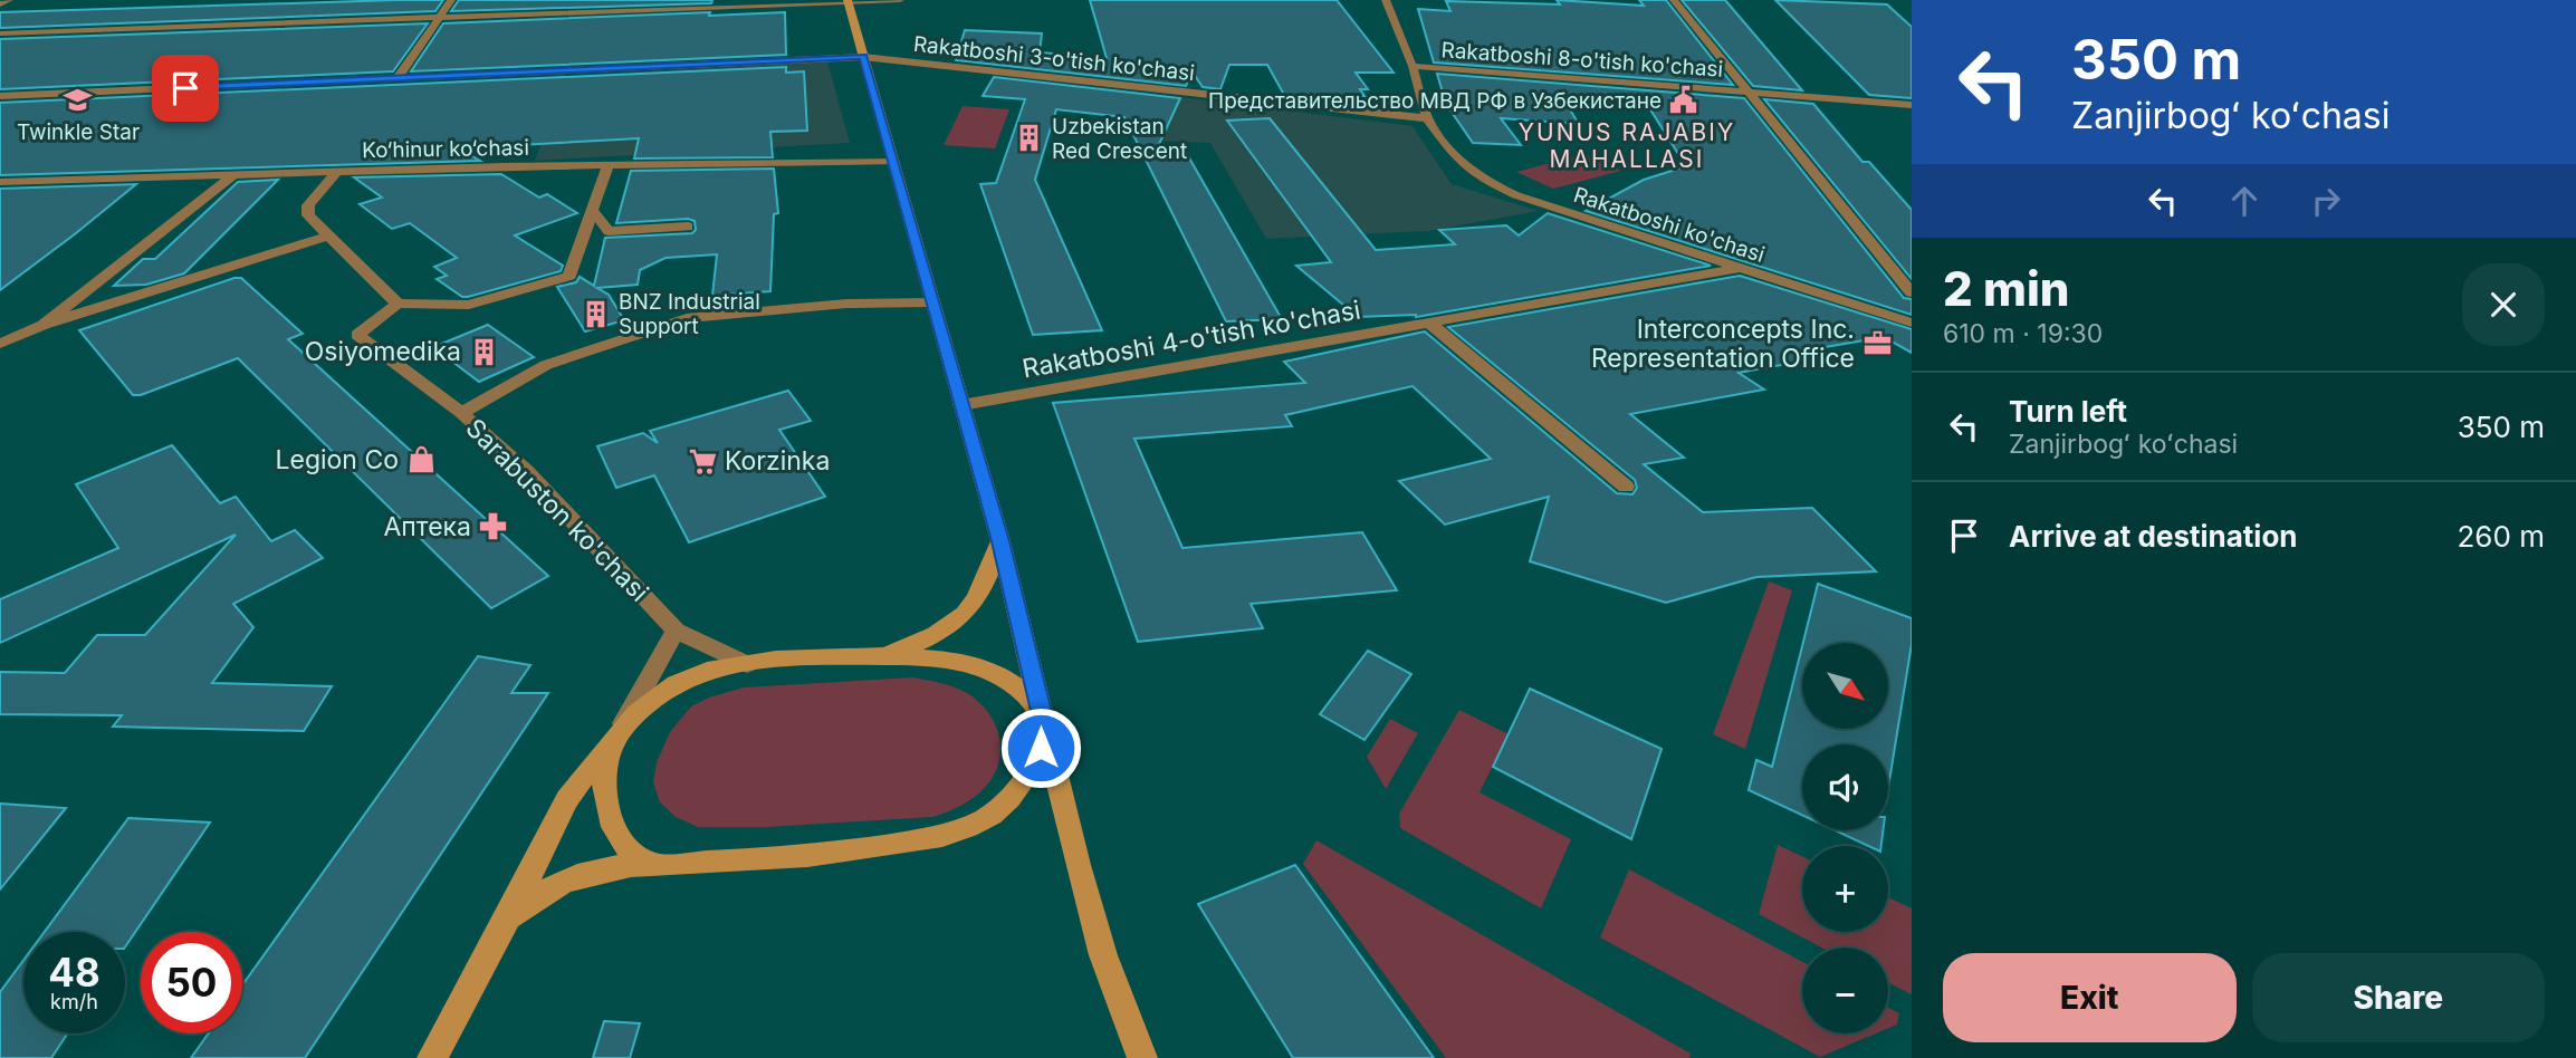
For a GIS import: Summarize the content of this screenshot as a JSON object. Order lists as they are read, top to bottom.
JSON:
{
  "streets": {
    "street": [
      "Rakatboshi 3-o'tish ko'chasi",
      "Rakatboshi 8-o'tish ko'chasi",
      "Ko‘hinur ko‘chasi",
      "Rakatboshi ko'chasi",
      "Rakatboshi 4-o'tish ko'chasi",
      "Sarabuston ko'chasi"
    ]
  },
  "crossings": [
    ["Rakatboshi 3-o'tish ko'chasi", "Rakatboshi ko'chasi"],
    ["Rakatboshi 8-o'tish ko'chasi", "Rakatboshi ko'chasi"],
    ["Rakatboshi ko'chasi", "Rakatboshi 4-o'tish ko'chasi"]
  ],
  "districts": ["YUNUS RAJABIY MAHALLASI"],
  "places": {
    "school or university": ["Twinkle Star"],
    "public building": ["Представительство МВД РФ в Узбекистане"],
    "building": ["Uzbekistan Red Crescent", "BNZ Industrial Support", "Osiyomedika"],
    "office": ["Interconcepts Inc. Representation Office"],
    "shop": ["Legion Co"],
    "supermarket": ["Korzinka"],
    "pharmacy": ["Аптека"]
  },
  "north": "bottom right",
  "page": {
    "turn": ["350 m", "Zanjirbogʻ koʻchasi"],
    "heading": ["2 min", "610 m · 19:30"],
    "list": [
      {
        "name": "Turn left",
        "note": "Zanjirbogʻ koʻchasi",
        "value": "350 m"
      },
      {
        "name": "Arrive at destination",
        "value": "260 m"
      }
    ],
    "map_buttons": ["+", "−"],
    "speed": "48 km/h",
    "limit": "50",
    "buttons": ["Exit", "Share"]
  }
}
